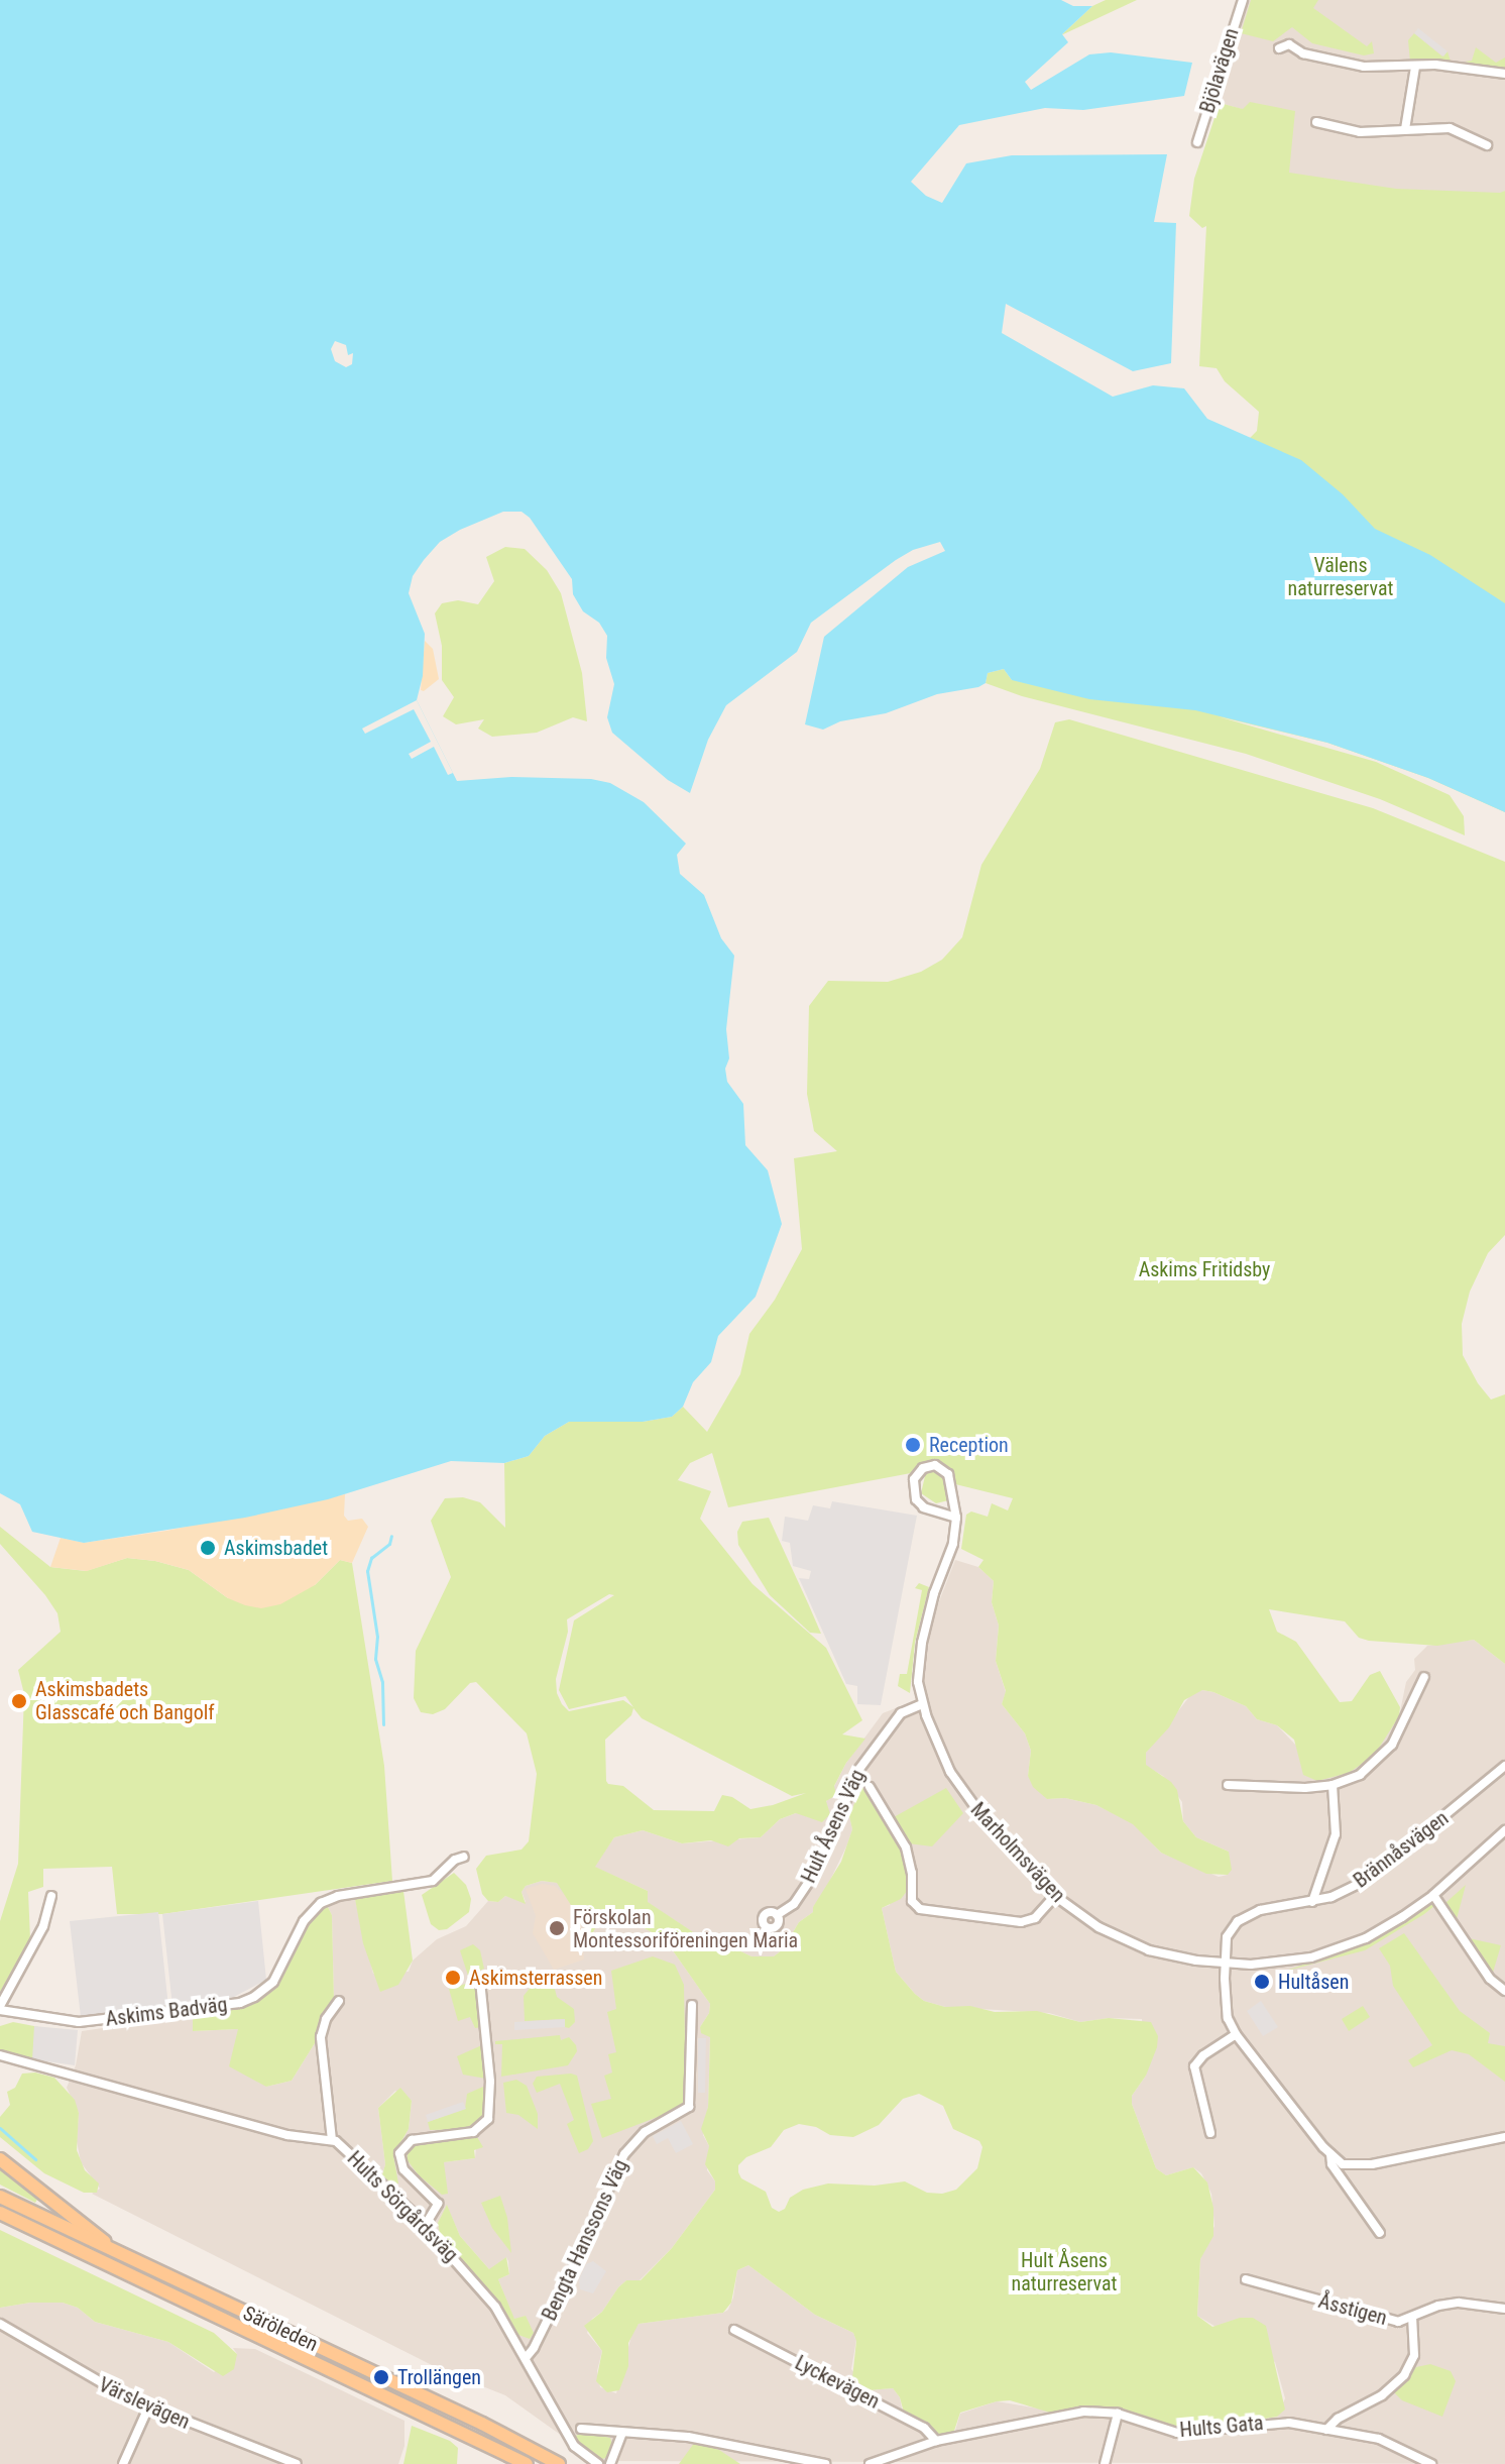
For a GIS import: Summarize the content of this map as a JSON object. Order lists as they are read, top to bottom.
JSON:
{
  "streets": {
    "main road": ["Säröleden"],
    "street": [
      "Bjölavägen",
      "Hult Åsens Väg",
      "Brännåsvägen",
      "Marholmsvägen",
      "Askims Badväg",
      "Hults Sörgårdsväg",
      "Bengta Hanssons Väg",
      "Åsstigen",
      "Lyckevägen",
      "Värslevägen",
      "Hults Gata"
    ]
  },
  "crossings": [
    ["Hult Åsens Väg", "Marholmsvägen"],
    ["Brännåsvägen", "Marholmsvägen"],
    ["Hults Sörgårdsväg", "Bengta Hanssons Väg"],
    ["Lyckevägen", "Hults Gata"]
  ],
  "parks": ["Välens naturreservat", "Askims Fritidsby", "Hult Åsens naturreservat"],
  "places": [
    "Reception",
    "Askimsbadet",
    "Askimsbadets Glasscafé och Bangolf",
    "Förskolan Montessoriföreningen Maria",
    "Askimsterrassen",
    "Hultåsen",
    "Trollängen"
  ]
}
